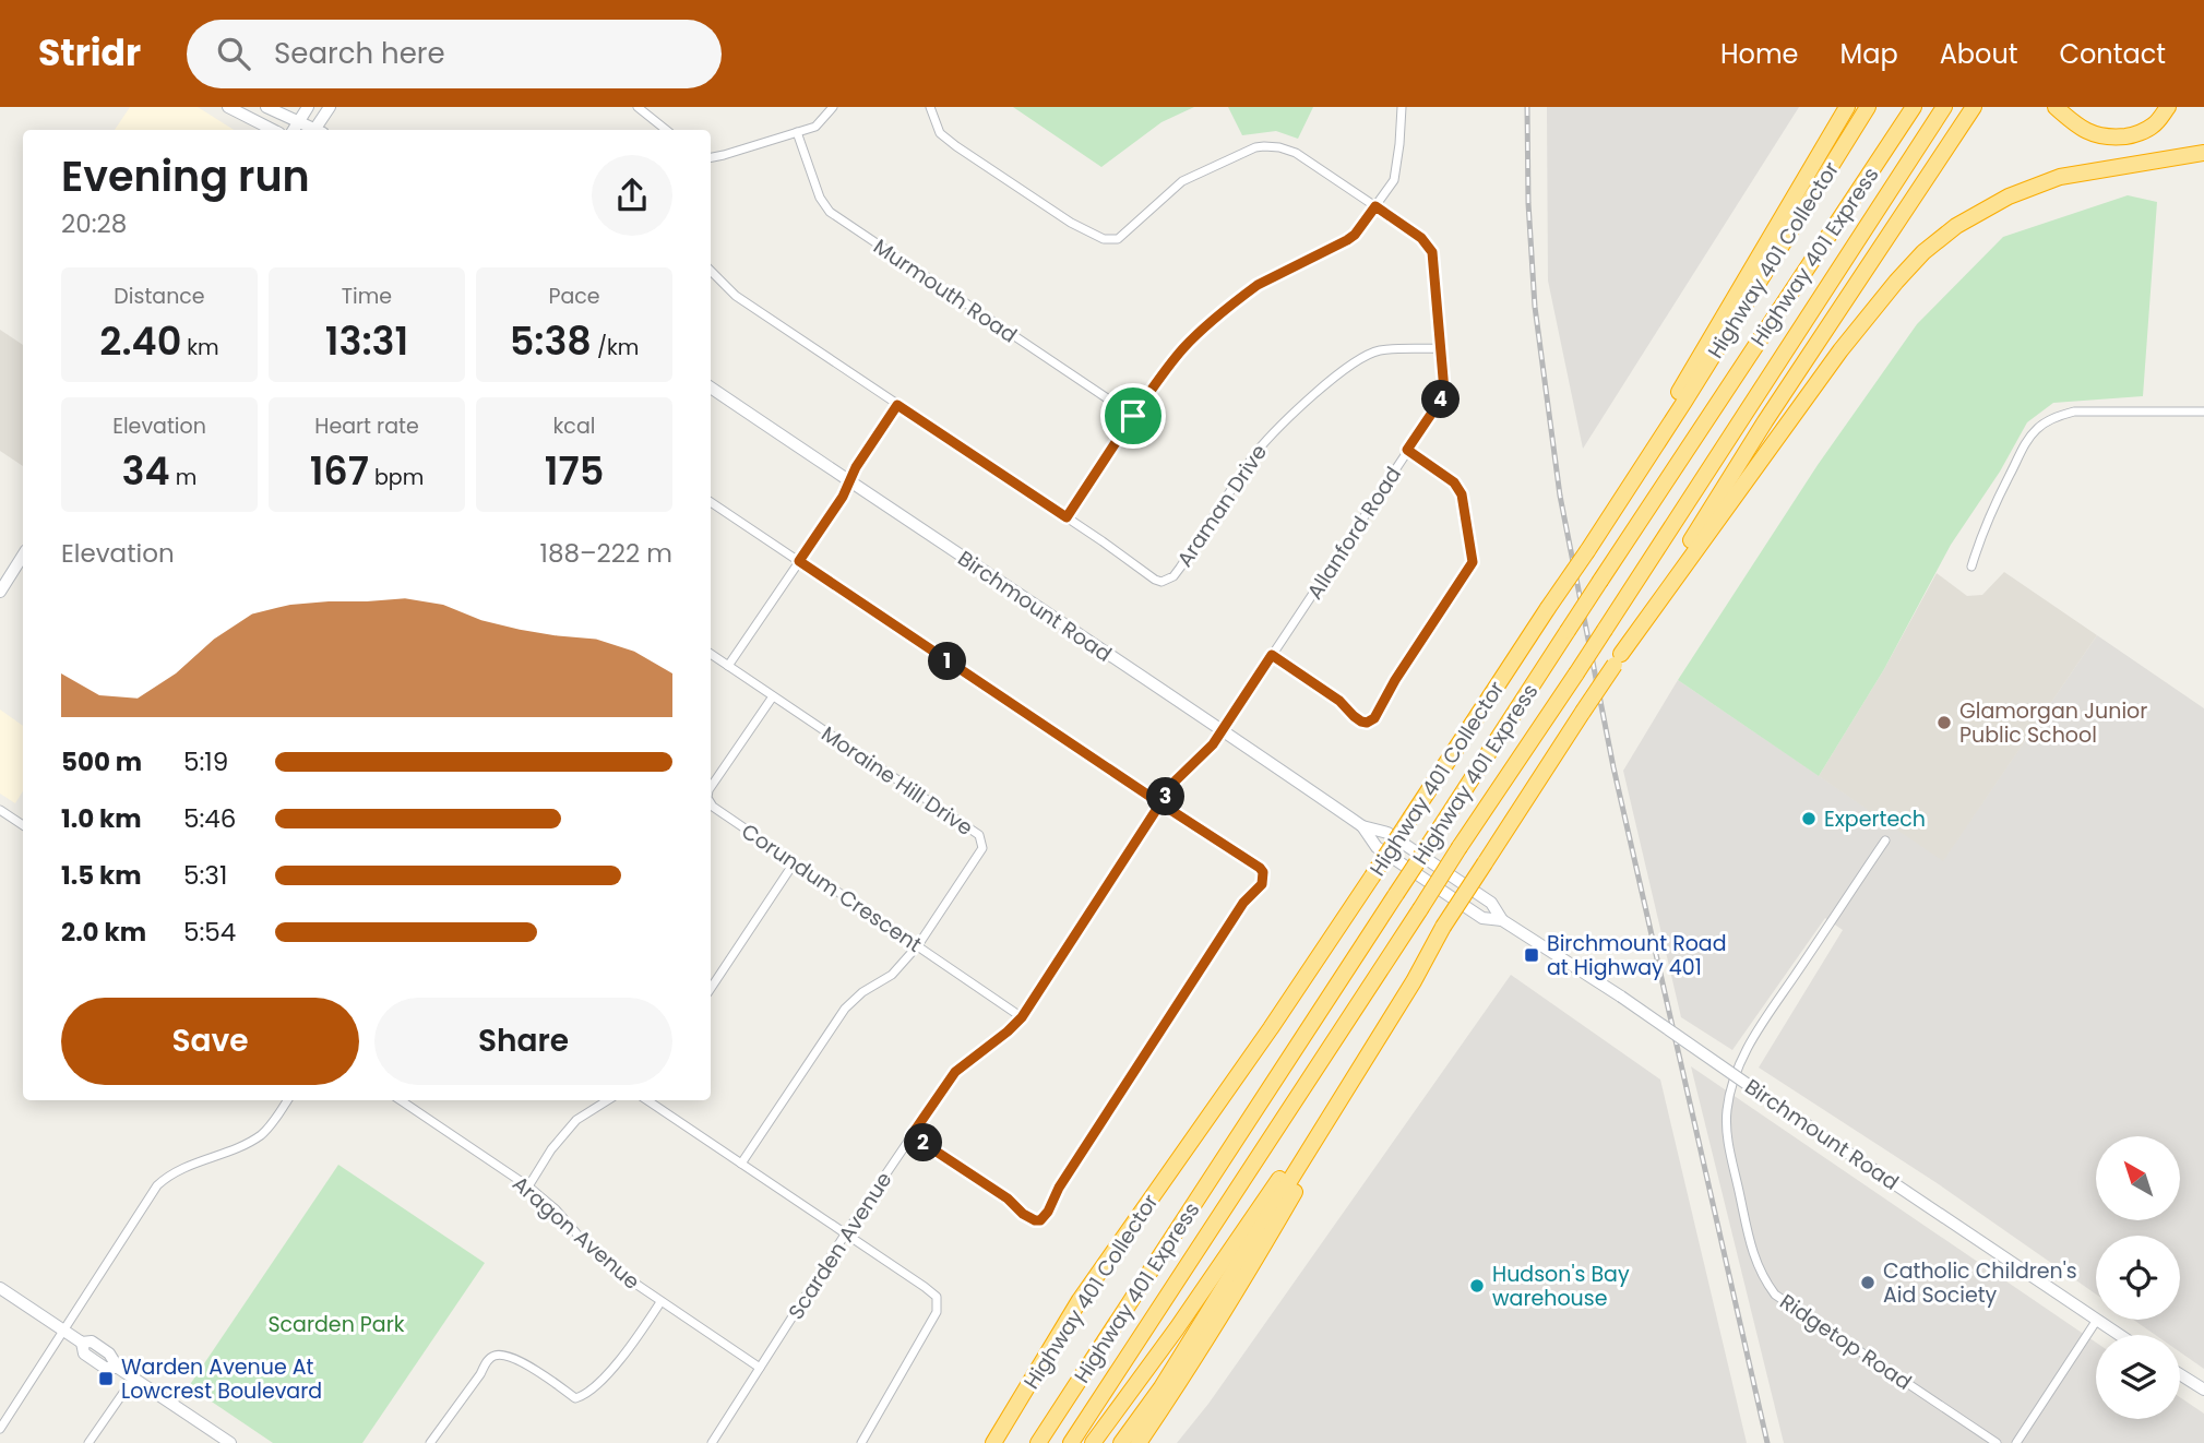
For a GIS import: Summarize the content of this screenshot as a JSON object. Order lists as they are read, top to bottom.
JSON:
{
  "streets": {
    "highway": ["Highway 401 Express", "Highway 401 Collector"],
    "main road": ["Birchmount Road"],
    "street": [
      "Murmouth Road",
      "Araman Drive",
      "Allanford Road",
      "Moraine Hill Drive",
      "Corundum Crescent",
      "Aragon Avenue",
      "Scarden Avenue",
      "Ridgetop Road"
    ]
  },
  "crossings": [
    ["Araman Drive", "Allanford Road"],
    ["Allanford Road", "Birchmount Road"],
    ["Allanford Road", "Scarden Avenue"],
    ["Birchmount Road", "Scarden Avenue"],
    ["Moraine Hill Drive", "Corundum Crescent"],
    ["Corundum Crescent", "Scarden Avenue"],
    ["Aragon Avenue", "Scarden Avenue"]
  ],
  "parks": ["Scarden Park"],
  "places": {
    "other": [
      "Glamorgan Junior Public School",
      "Expertech",
      "Catholic Children's Aid Society",
      "Hudson's Bay warehouse"
    ],
    "transit": ["Birchmount Road at Highway 401", "Warden Avenue At Lowcrest Boulevard"]
  },
  "north": "top left",
  "page": {
    "header": "Stridr",
    "search": "Search here",
    "nav": [
      "Home",
      "Map",
      "About",
      "Contact"
    ],
    "heading": ["Evening run", "20:28"],
    "stats": [
      ["Distance", "2.40 km"],
      ["Time", "13:31"],
      ["Pace", "5:38 /km"],
      ["Elevation", "34 m"],
      ["Heart rate", "167 bpm"],
      ["kcal", "175"]
    ],
    "pins": [
      "4",
      "1",
      "3",
      "2"
    ],
    "chart": ["Elevation", "188–222 m"],
    "list": [
      {
        "name": "500 m",
        "note": "5:19"
      },
      {
        "name": "1.0 km",
        "note": "5:46"
      },
      {
        "name": "1.5 km",
        "note": "5:31"
      },
      {
        "name": "2.0 km",
        "note": "5:54"
      }
    ],
    "buttons": ["Save", "Share"]
  }
}
